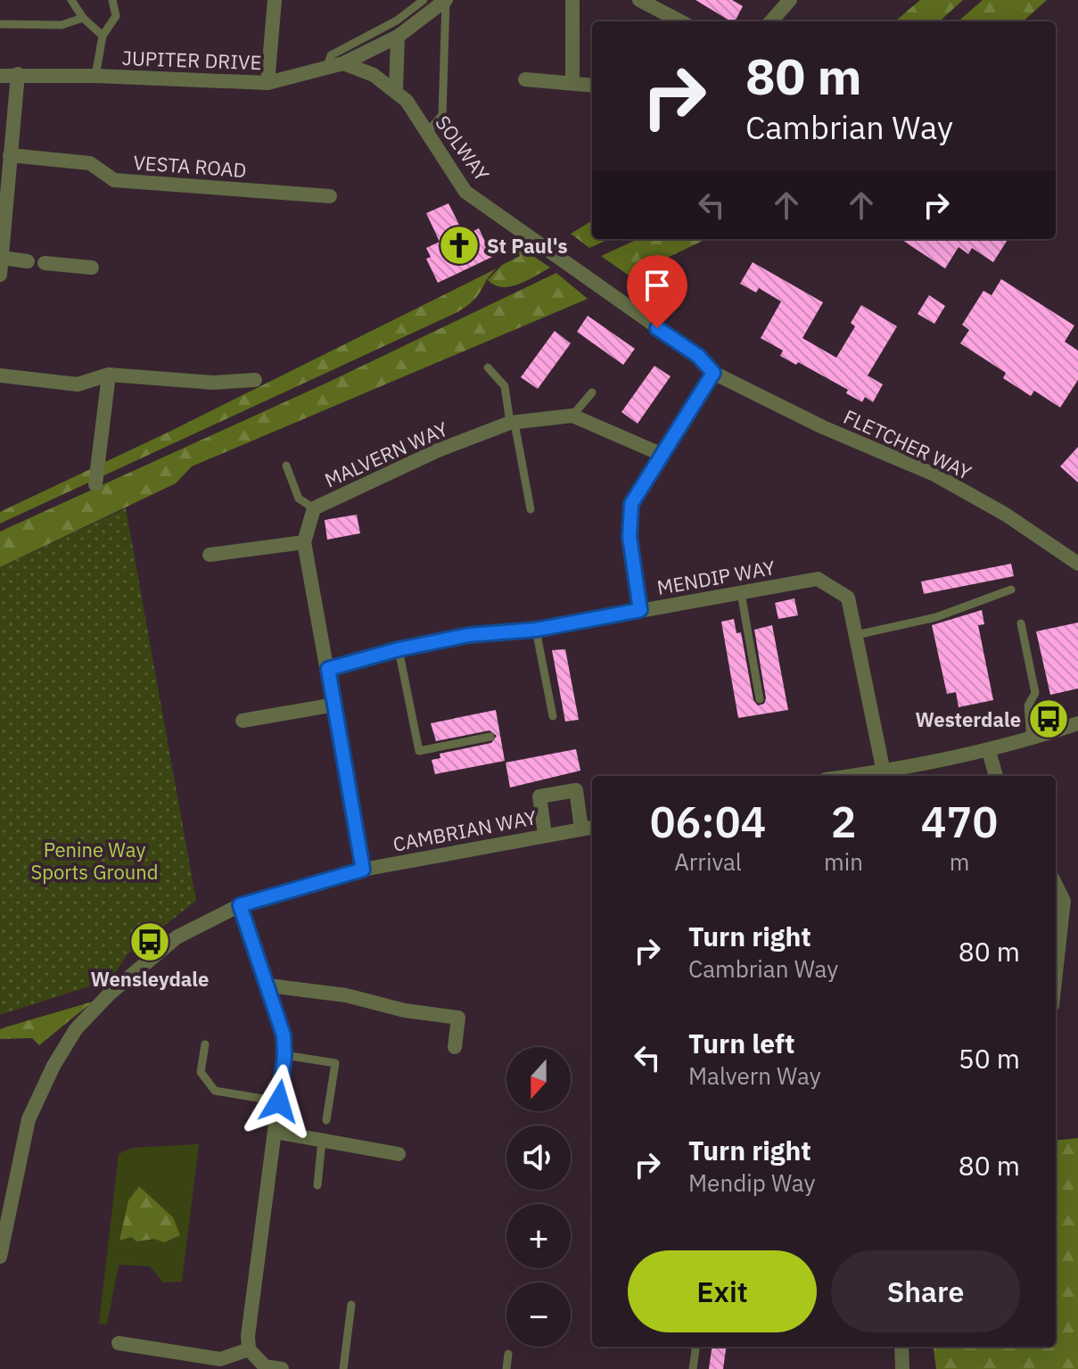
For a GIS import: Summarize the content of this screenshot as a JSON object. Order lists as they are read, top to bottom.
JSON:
{
  "streets": {
    "street": [
      "JUPITER DRIVE",
      "SOLWAY",
      "VESTA ROAD",
      "FLETCHER WAY",
      "MALVERN WAY",
      "MENDIP WAY",
      "CAMBRIAN WAY"
    ]
  },
  "crossings": [
    ["JUPITER DRIVE", "SOLWAY"],
    ["SOLWAY", "FLETCHER WAY"],
    ["MALVERN WAY", "MENDIP WAY"],
    ["MALVERN WAY", "CAMBRIAN WAY"]
  ],
  "parks": ["Penine Way Sports Ground"],
  "places": {
    "church": ["St Paul's"],
    "bus stop": ["Westerdale", "Wensleydale"]
  },
  "north": "bottom",
  "page": {
    "turn": ["80 m", "Cambrian Way"],
    "eta": [
      "06:04",
      "Arrival",
      "2",
      "min",
      "470",
      "m"
    ],
    "list": [
      {
        "name": "Turn right",
        "note": "Cambrian Way",
        "value": "80 m"
      },
      {
        "name": "Turn left",
        "note": "Malvern Way",
        "value": "50 m"
      },
      {
        "name": "Turn right",
        "note": "Mendip Way",
        "value": "80 m"
      }
    ],
    "map_buttons": ["+", "−"],
    "buttons": ["Exit", "Share"]
  }
}
